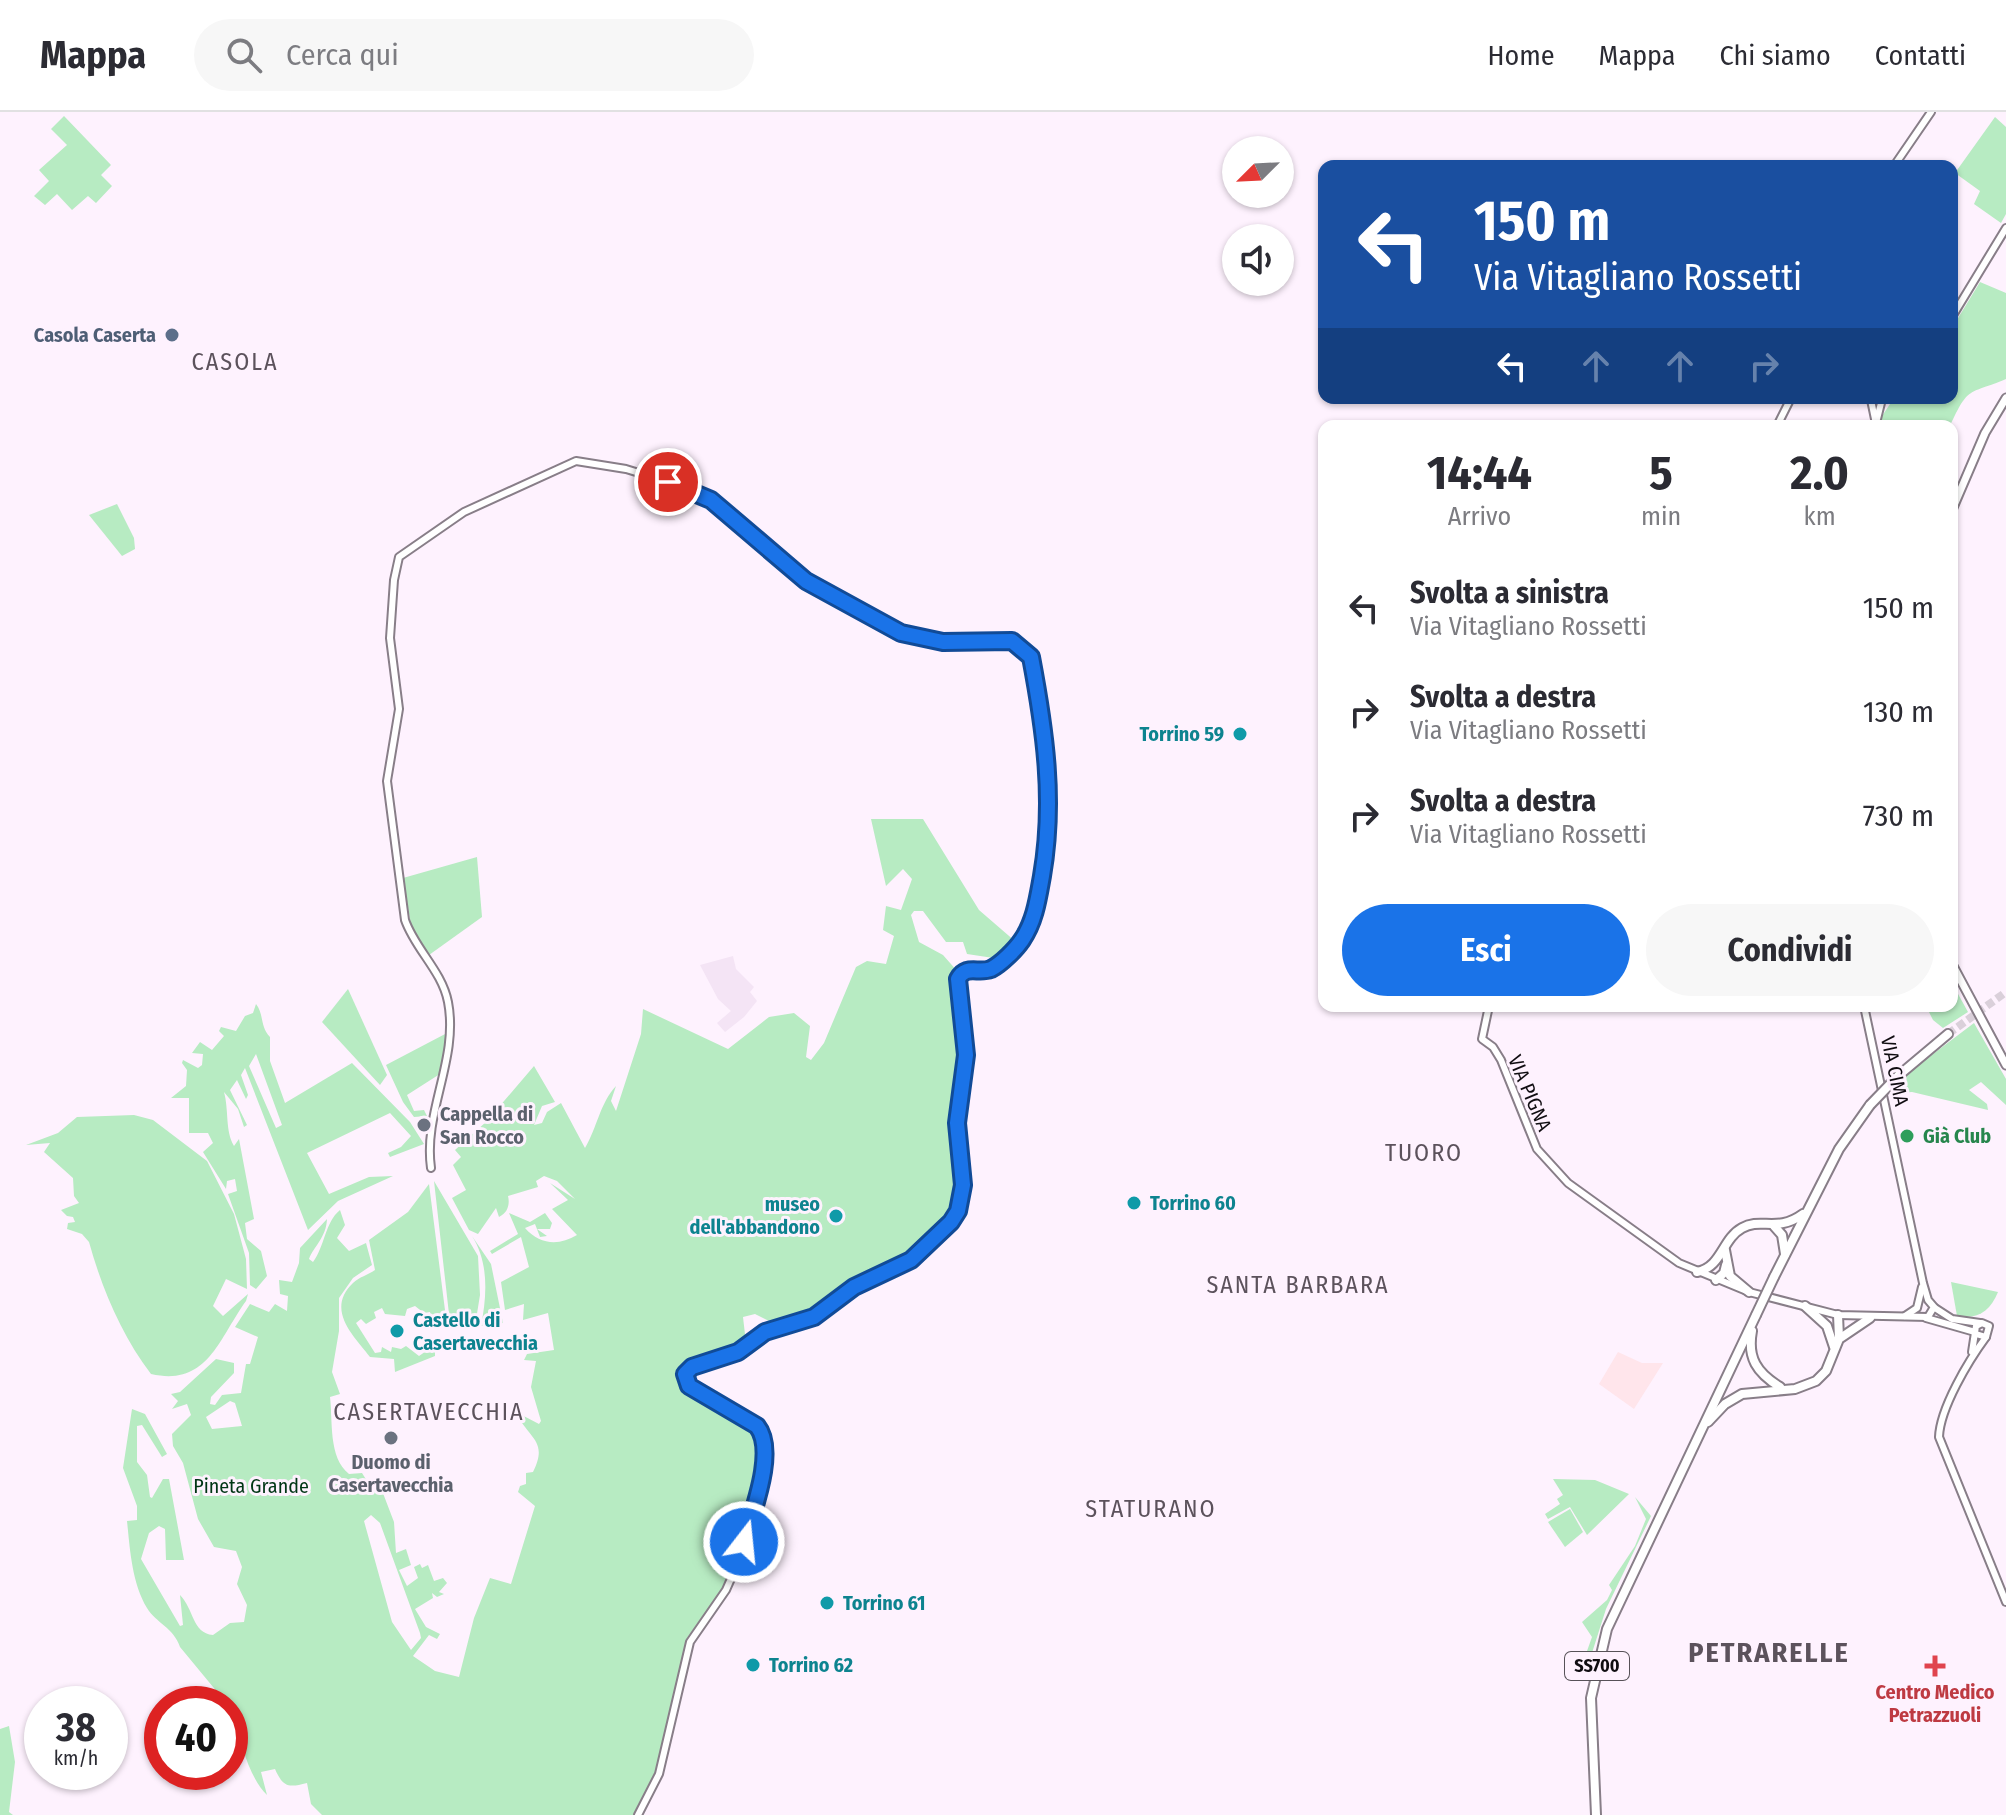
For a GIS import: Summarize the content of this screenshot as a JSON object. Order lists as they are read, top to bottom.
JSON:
{
  "streets": {
    "highway": ["SS700"],
    "street": ["VIA CIMA", "VIA PIGNA"]
  },
  "crossings": [
    ["VIA PIGNA", "SS700"]
  ],
  "districts": [
    "CASOLA",
    "TUORO",
    "SANTA BARBARA",
    "CASERTAVECCHIA",
    "STATURANO",
    "PETRARELLE"
  ],
  "parks": ["Pineta Grande"],
  "places": {
    "other": [
      "Casola Caserta",
      "Torrino 59",
      "Cappella di San Rocco",
      "Già Club",
      "Torrino 60",
      "museo dell'abbandono",
      "Castello di Casertavecchia",
      "Duomo di Casertavecchia",
      "Torrino 61",
      "Torrino 62"
    ],
    "health": ["Centro Medico Petrazzuoli"]
  },
  "north": "bottom left",
  "page": {
    "header": "Mappa",
    "search": "Cerca qui",
    "nav": [
      "Home",
      "Mappa",
      "Chi siamo",
      "Contatti"
    ],
    "turn": ["150 m", "Via Vitagliano Rossetti"],
    "eta": [
      "14:44",
      "Arrivo",
      "5",
      "min",
      "2.0",
      "km"
    ],
    "list": [
      {
        "name": "Svolta a sinistra",
        "note": "Via Vitagliano Rossetti",
        "value": "150 m"
      },
      {
        "name": "Svolta a destra",
        "note": "Via Vitagliano Rossetti",
        "value": "130 m"
      },
      {
        "name": "Svolta a destra",
        "note": "Via Vitagliano Rossetti",
        "value": "730 m"
      }
    ],
    "buttons": ["Esci", "Condividi"],
    "speed": "38 km/h",
    "limit": "40"
  }
}
